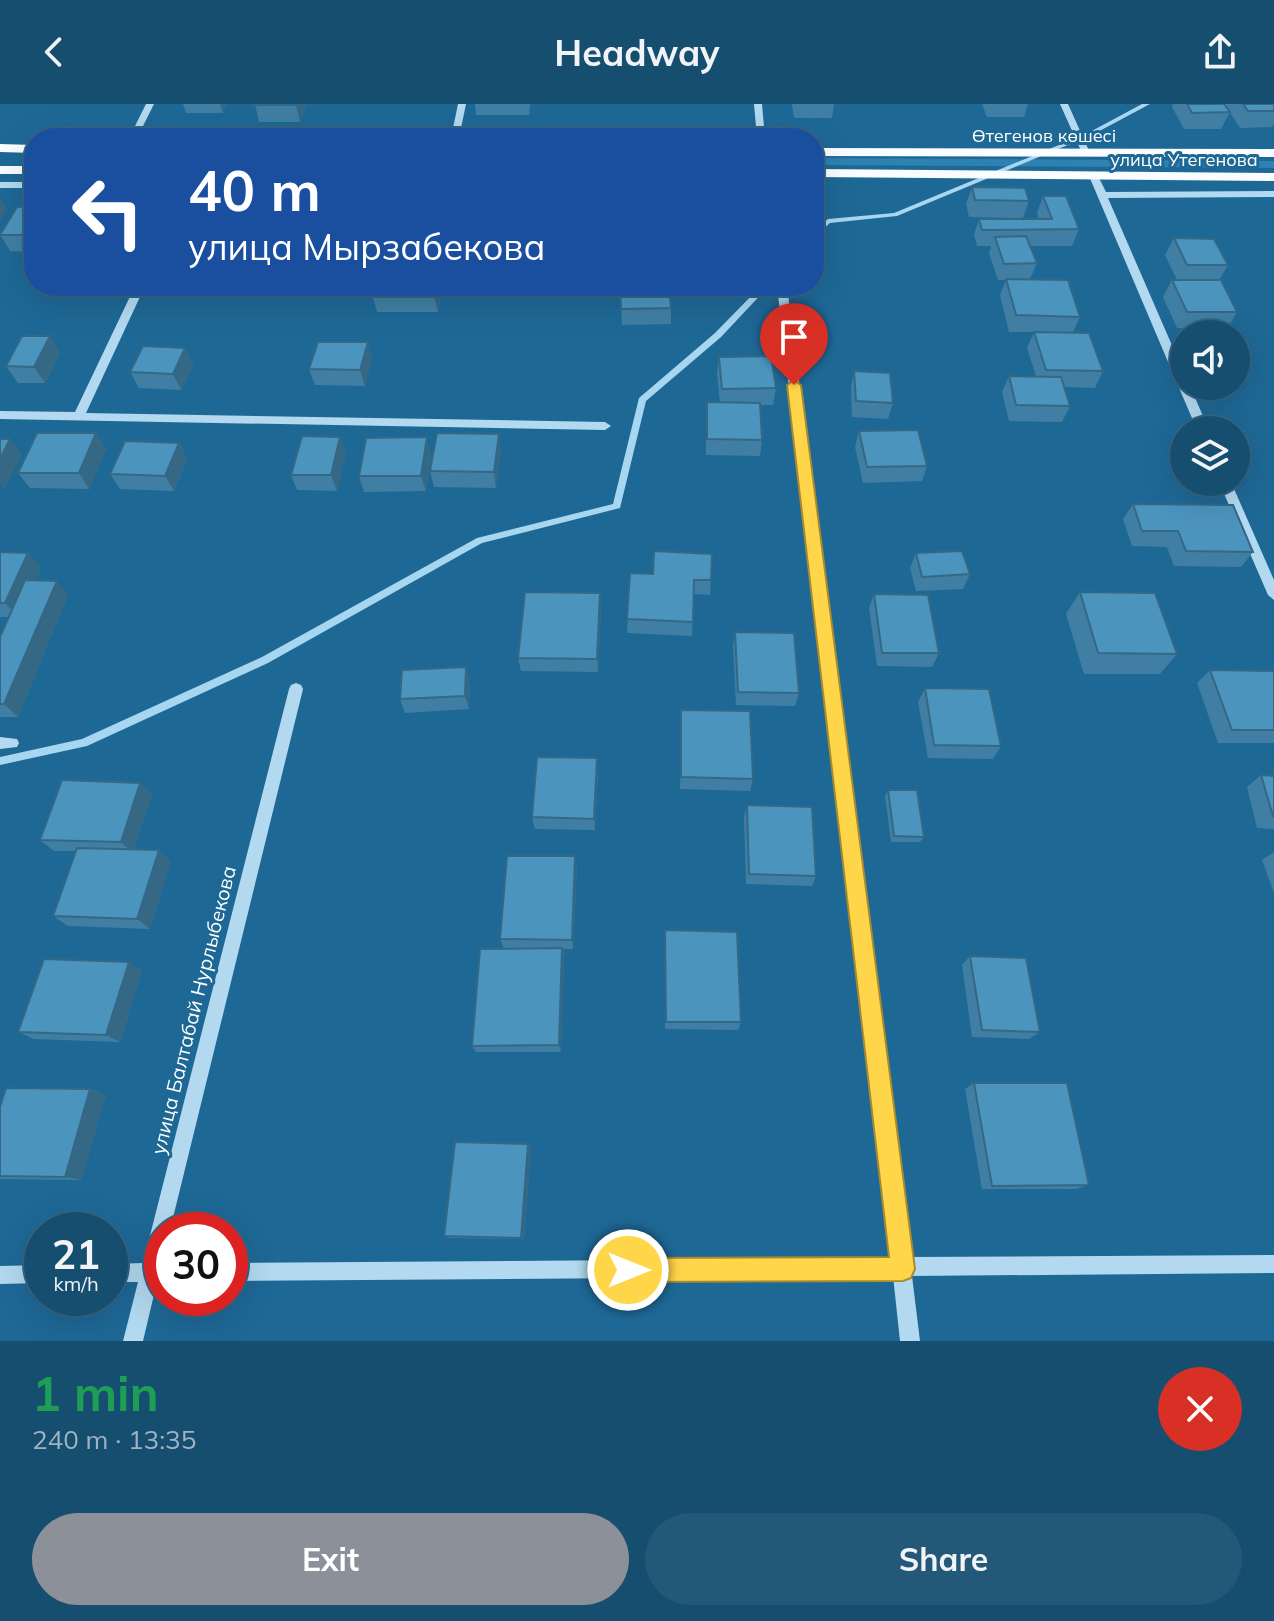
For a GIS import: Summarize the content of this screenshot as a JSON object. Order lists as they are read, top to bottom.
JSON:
{
  "streets": {
    "main road": ["Өтегенов көшесі", "улица Утегенова"],
    "street": ["улица Балтабай Нурлыбекова"]
  },
  "crossings": [
    ["Өтегенов көшесі", "улица Утегенова"]
  ],
  "page": {
    "header": "Headway",
    "turn": ["40 m", "улица Мырзабекова"],
    "speed": "21 km/h",
    "limit": "30",
    "heading": ["1 min", "240 m · 13:35"],
    "buttons": ["Exit", "Share"]
  }
}
